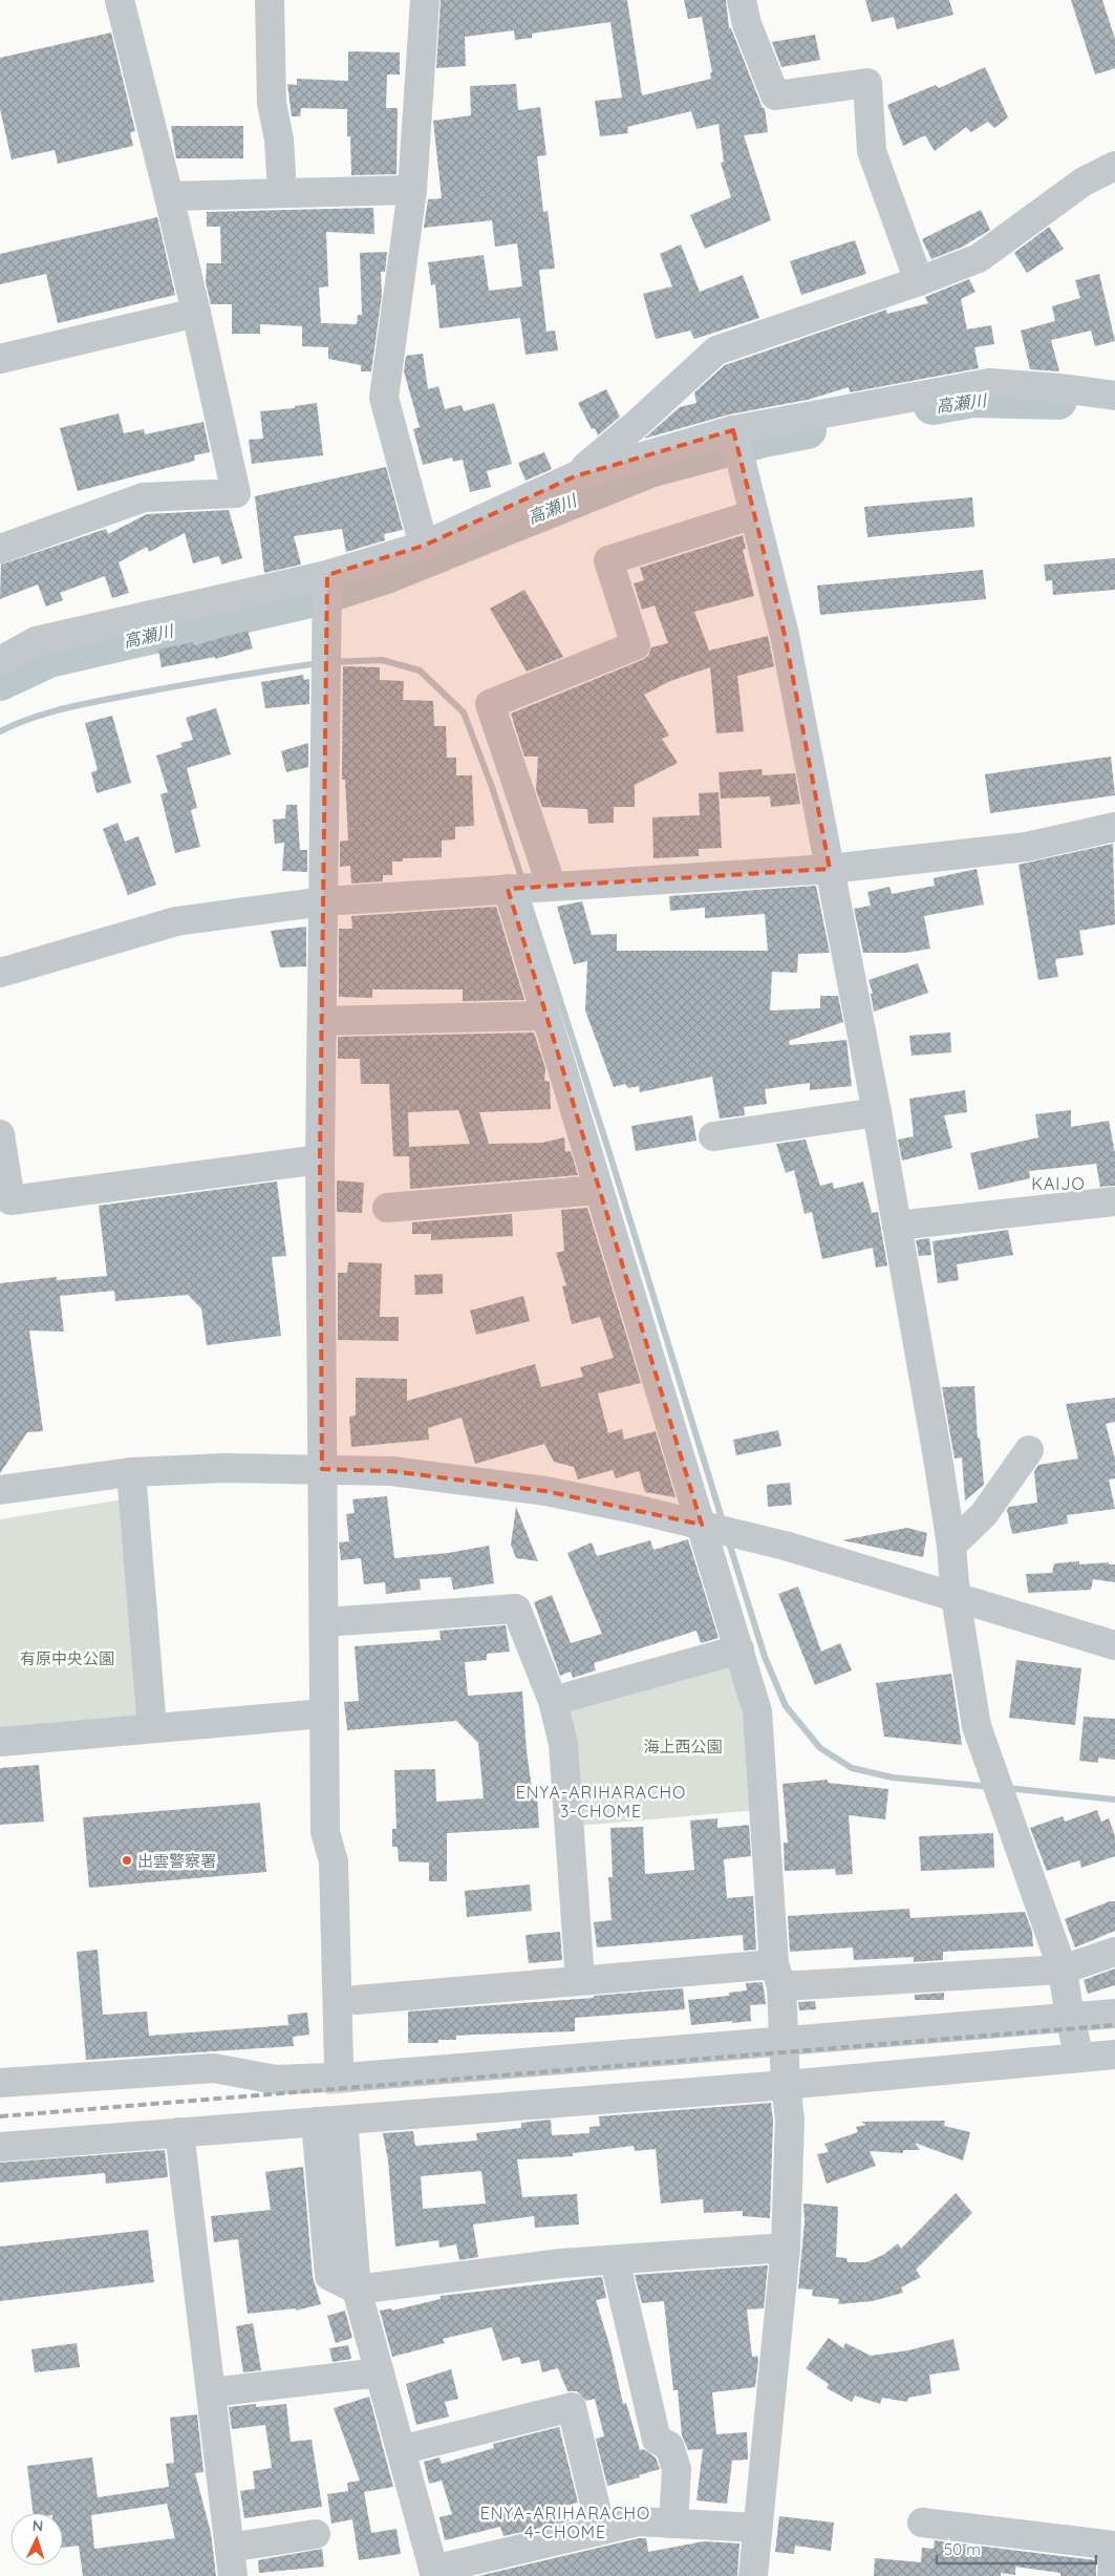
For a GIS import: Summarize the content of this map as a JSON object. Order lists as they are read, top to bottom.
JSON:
{
  "districts": ["KAIJO", "ENYA-ARIHARACHO 3-CHOME", "ENYA-ARIHARACHO 4-CHOME"],
  "water": ["高瀬川"],
  "parks": ["有原中央公園", "海上西公園"],
  "places": ["出雲警察署"],
  "scale_bar": "50 m",
  "north": "top"
}
